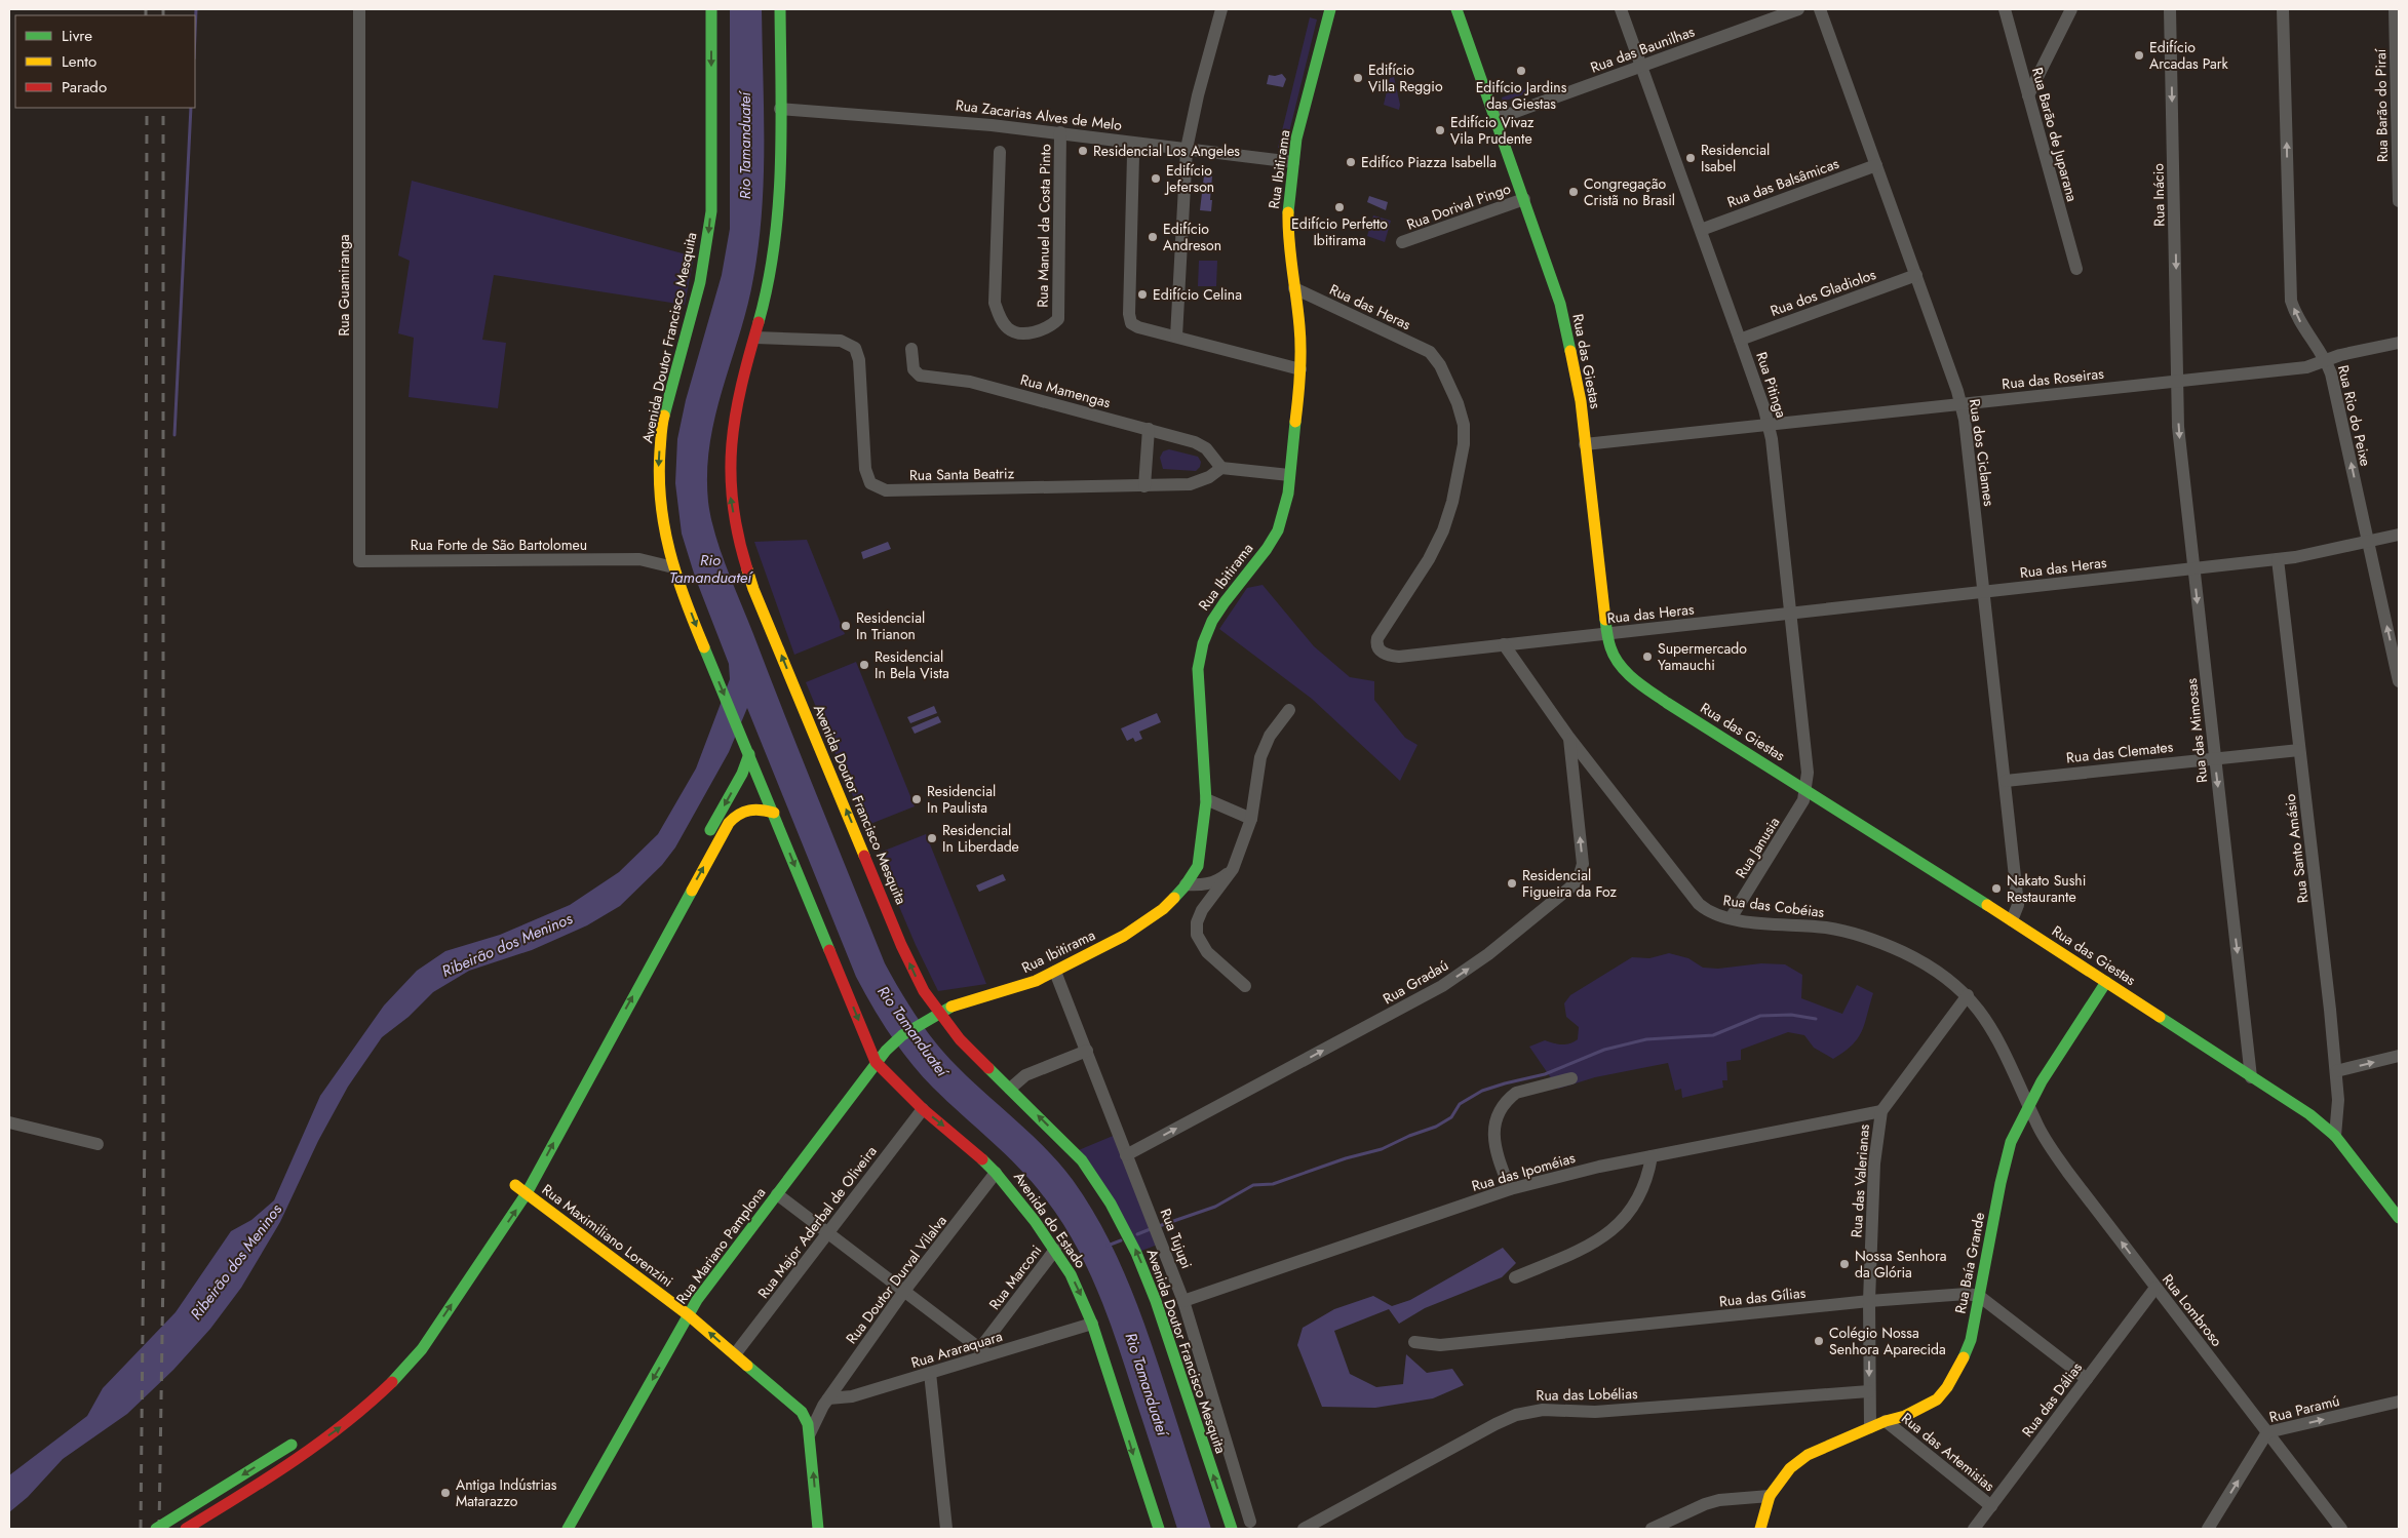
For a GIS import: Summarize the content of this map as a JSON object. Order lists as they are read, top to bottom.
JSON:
{
  "streets": {
    "main road": [
      "Rua Ibitirama",
      "Avenida Doutor Francisco Mesquita",
      "Rua das Giestas",
      "Avenida do Estado",
      "Rua Maximiliano Lorenzini",
      "Rua Mariano Pamplona",
      "Rua Baía Grande"
    ],
    "street": [
      "Rua das Baunilhas",
      "Rua Barão do Piraí",
      "Rua Zacarias Alves de Melo",
      "Rua Barão de Juparana",
      "Rua das Balsâmicas",
      "Rua Inácio",
      "Rua Dorival Pingo",
      "Rua Manuel da Costa Pinto",
      "Rua Guamiranga",
      "Rua dos Gladiolos",
      "Rua das Heras",
      "Rua das Roseiras",
      "Rua Pitinga",
      "Rua Mamengas",
      "Rua Rio do Peixe",
      "Rua dos Ciclames",
      "Rua Santa Beatriz",
      "Rua Forte de São Bartolomeu",
      "Rua das Mimosas",
      "Rua das Clemates",
      "Rua Janusia",
      "Rua Santo Amásio",
      "Rua das Cobéias",
      "Rua Gradaú",
      "Rua das Ipoméias",
      "Rua das Valerianas",
      "Rua Major Aderbal de Oliveira",
      "Rua Tujupi",
      "Rua Marconi",
      "Rua Doutor Durval Vilalva",
      "Rua das Gílias",
      "Rua Lombroso",
      "Rua Araraquara",
      "Rua das Lobélias",
      "Rua das Dálias",
      "Rua Paramú",
      "Rua das Artemisias"
    ]
  },
  "crossings": [
    ["Rua das Baunilhas", "Rua das Giestas"],
    ["Rua das Baunilhas", "Rua Pitinga"],
    ["Rua Zacarias Alves de Melo", "Rua Ibitirama"],
    ["Rua Zacarias Alves de Melo", "Rua Manuel da Costa Pinto"],
    ["Rua Zacarias Alves de Melo", "Avenida Doutor Francisco Mesquita"],
    ["Rua Ibitirama", "Rua das Heras"],
    ["Rua Ibitirama", "Avenida Doutor Francisco Mesquita"],
    ["Rua Ibitirama", "Rua Tujupi"],
    ["Rua Ibitirama", "Rua Mariano Pamplona"],
    ["Rua das Balsâmicas", "Rua Pitinga"],
    ["Rua das Balsâmicas", "Rua dos Ciclames"],
    ["Rua Inácio", "Rua das Roseiras"],
    ["Rua Inácio", "Rua das Mimosas"],
    ["Rua Dorival Pingo", "Rua das Giestas"],
    ["Rua Guamiranga", "Rua Forte de São Bartolomeu"],
    ["Rua dos Gladiolos", "Rua Pitinga"],
    ["Rua dos Gladiolos", "Rua dos Ciclames"],
    ["Rua das Heras", "Rua das Giestas"],
    ["Rua das Heras", "Rua Pitinga"],
    ["Rua das Heras", "Rua Rio do Peixe"],
    ["Rua das Heras", "Rua dos Ciclames"],
    ["Rua das Heras", "Rua das Mimosas"],
    ["Rua das Heras", "Rua Santo Amásio"],
    ["Rua das Heras", "Rua das Cobéias"],
    ["Avenida Doutor Francisco Mesquita", "Rua Santa Beatriz"],
    ["Avenida Doutor Francisco Mesquita", "Rua Forte de São Bartolomeu"],
    ["Avenida Doutor Francisco Mesquita", "Avenida do Estado"],
    ["Avenida Doutor Francisco Mesquita", "Rua Mariano Pamplona"],
    ["Rua das Giestas", "Rua das Roseiras"],
    ["Rua das Giestas", "Rua Pitinga"],
    ["Rua das Giestas", "Rua dos Ciclames"],
    ["Rua das Giestas", "Rua das Mimosas"],
    ["Rua das Giestas", "Rua Janusia"],
    ["Rua das Giestas", "Rua Santo Amásio"],
    ["Rua das Giestas", "Rua Baía Grande"],
    ["Rua das Roseiras", "Rua Pitinga"],
    ["Rua das Roseiras", "Rua Rio do Peixe"],
    ["Rua das Roseiras", "Rua dos Ciclames"],
    ["Rua das Roseiras", "Rua das Mimosas"],
    ["Rua Pitinga", "Rua Janusia"],
    ["Rua Mamengas", "Rua Santa Beatriz"],
    ["Rua dos Ciclames", "Rua das Clemates"],
    ["Rua das Mimosas", "Rua das Clemates"],
    ["Rua das Clemates", "Rua Santo Amásio"],
    ["Rua Janusia", "Rua das Cobéias"],
    ["Rua das Cobéias", "Rua Gradaú"],
    ["Rua das Cobéias", "Rua das Valerianas"],
    ["Rua das Cobéias", "Rua Baía Grande"],
    ["Rua das Cobéias", "Rua Lombroso"],
    ["Rua Gradaú", "Rua Tujupi"],
    ["Rua das Ipoméias", "Rua das Valerianas"],
    ["Rua das Ipoméias", "Rua Tujupi"],
    ["Rua das Valerianas", "Rua Baía Grande"],
    ["Rua das Valerianas", "Rua das Gílias"],
    ["Rua das Valerianas", "Rua das Lobélias"],
    ["Avenida do Estado", "Rua Major Aderbal de Oliveira"],
    ["Avenida do Estado", "Rua Mariano Pamplona"],
    ["Avenida do Estado", "Rua Marconi"],
    ["Avenida do Estado", "Rua Doutor Durval Vilalva"],
    ["Avenida do Estado", "Rua Araraquara"],
    ["Rua Major Aderbal de Oliveira", "Rua Maximiliano Lorenzini"],
    ["Rua Maximiliano Lorenzini", "Rua Mariano Pamplona"],
    ["Rua Maximiliano Lorenzini", "Rua Doutor Durval Vilalva"],
    ["Rua Baía Grande", "Rua das Gílias"],
    ["Rua Baía Grande", "Rua Lombroso"],
    ["Rua Baía Grande", "Rua das Artemisias"],
    ["Rua Marconi", "Rua Araraquara"],
    ["Rua Doutor Durval Vilalva", "Rua Araraquara"],
    ["Rua Lombroso", "Rua das Dálias"],
    ["Rua Lombroso", "Rua Paramú"],
    ["Rua das Dálias", "Rua das Artemisias"]
  ],
  "one_way": [
    "Rua Inácio",
    "Rua Rio do Peixe",
    "Rua das Mimosas",
    "Rua Gradaú",
    "Avenida do Estado",
    "Rua Mariano Pamplona",
    "Rua Lombroso",
    "Rua Paramú"
  ],
  "water": ["Rio Tamanduateí", "Ribeirão dos Meninos"],
  "places": [
    "Edifício Arcadas Park",
    "Edifício Jardins das Giestas",
    "Edifício Villa Reggio",
    "Edifício Vivaz Vila Prudente",
    "Residencial Los Angeles",
    "Residencial Isabel",
    "Edifíco Piazza Isabella",
    "Edifício Jeferson",
    "Congregação Cristã no Brasil",
    "Edifício Perfetto Ibitirama",
    "Edifício Andreson",
    "Edifício Celina",
    "Residencial In Trianon",
    "Supermercado Yamauchi",
    "Residencial In Bela Vista",
    "Residencial In Paulista",
    "Residencial In Liberdade",
    "Residencial Figueira da Foz",
    "Nakato Sushi Restaurante",
    "Nossa Senhora da Glória",
    "Colégio Nossa Senhora Aparecida",
    "Antiga Indústrias Matarazzo"
  ],
  "legend": ["Livre", "Lento", "Parado"]
}
